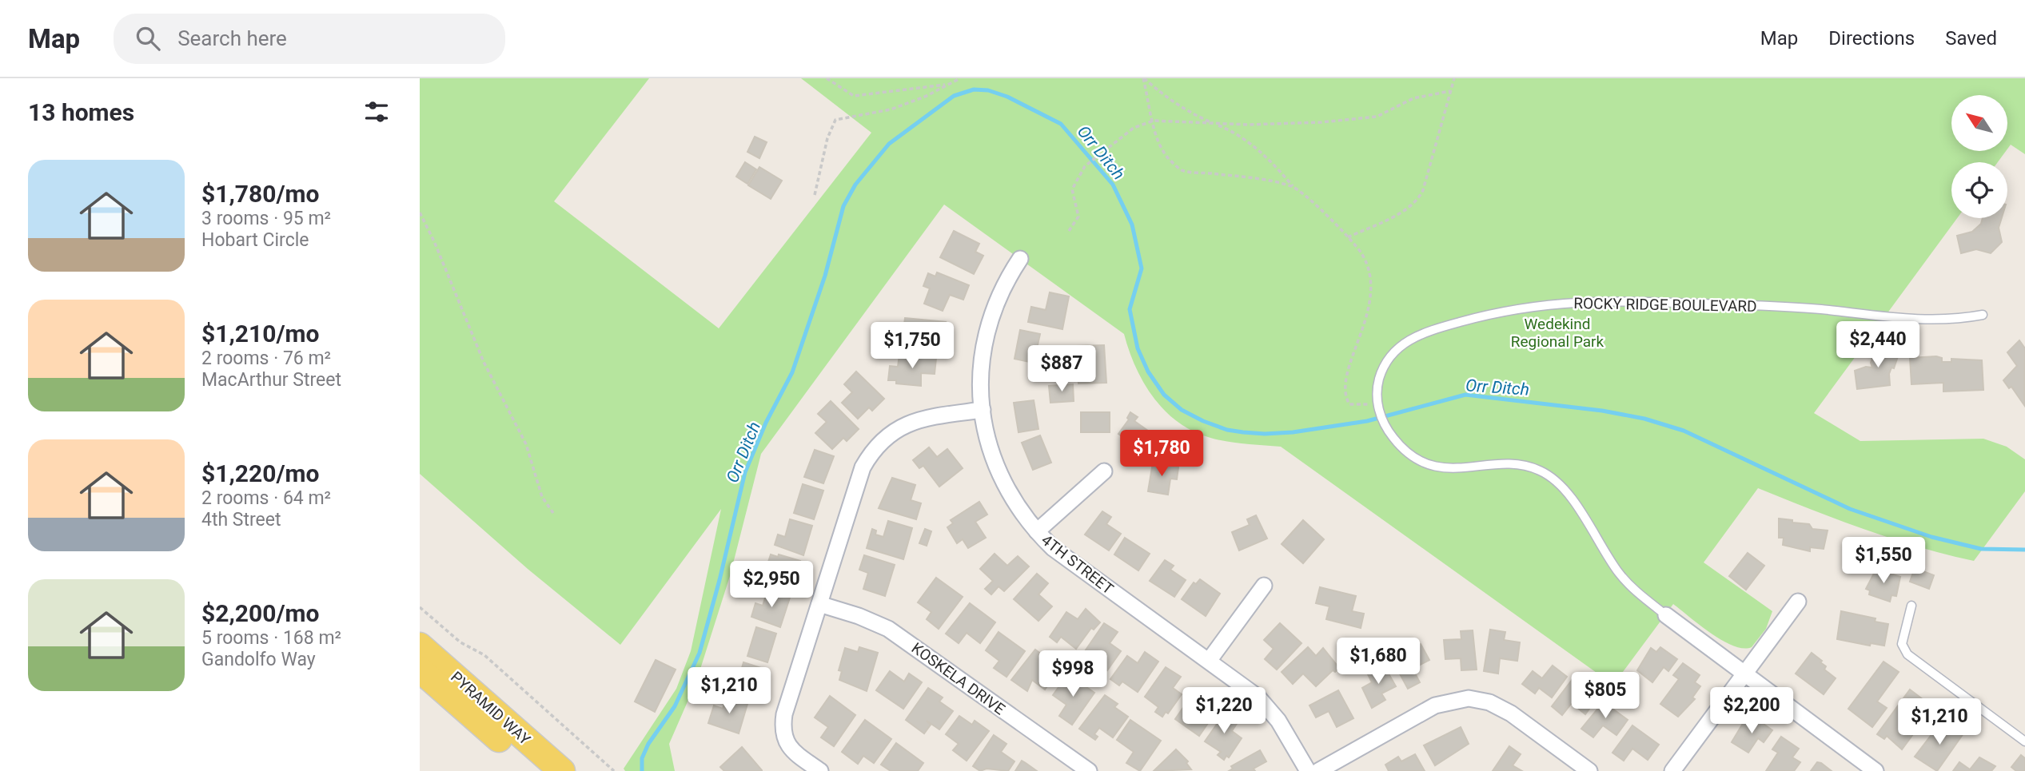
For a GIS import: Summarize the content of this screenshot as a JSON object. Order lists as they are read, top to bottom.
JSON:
{
  "streets": {
    "main road": ["PYRAMID WAY"],
    "street": ["ROCKY RIDGE BOULEVARD", "4TH STREET", "KOSKELA DRIVE"]
  },
  "water": ["Orr Ditch"],
  "parks": ["Wedekind Regional Park"],
  "north": "top left",
  "page": {
    "header": "Map",
    "search": "Search here",
    "nav": ["Map", "Directions", "Saved"],
    "heading": "13 homes",
    "list": [
      {
        "name": "$1,780/mo",
        "note": "3 rooms · 95 m² · Hobart Circle"
      },
      {
        "name": "$1,210/mo",
        "note": "2 rooms · 76 m² · MacArthur Street"
      },
      {
        "name": "$1,220/mo",
        "note": "2 rooms · 64 m² · 4th Street"
      },
      {
        "name": "$2,200/mo",
        "note": "5 rooms · 168 m² · Gandolfo Way"
      }
    ],
    "price": [
      "$2,440",
      "$1,750",
      "$887",
      "$1,780",
      "$1,550",
      "$2,950",
      "$1,680",
      "$998",
      "$1,210",
      "$805",
      "$1,220",
      "$2,200",
      "$1,210"
    ]
  }
}
